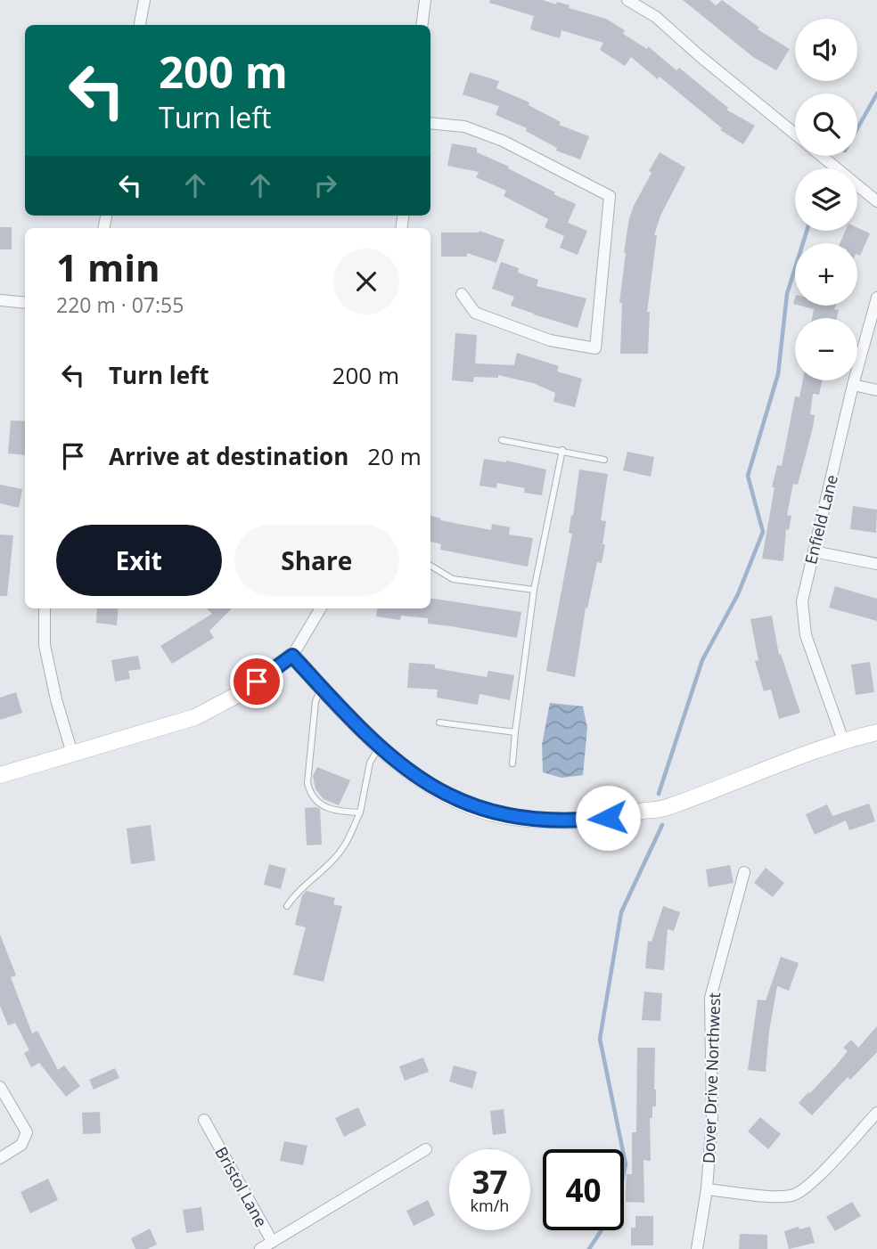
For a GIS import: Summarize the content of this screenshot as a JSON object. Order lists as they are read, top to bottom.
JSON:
{
  "streets": {
    "street": ["Enfield Lane", "Dover Drive Northwest", "Bristol Lane"]
  },
  "page": {
    "map_buttons": ["+", "−"],
    "turn": ["200 m", "Turn left"],
    "heading": ["1 min", "220 m · 07:55"],
    "list": [
      {
        "name": "Turn left",
        "value": "200 m"
      },
      {
        "name": "Arrive at destination",
        "value": "20 m"
      }
    ],
    "buttons": ["Exit", "Share"],
    "speed": "37 km/h",
    "limit": "40"
  }
}
